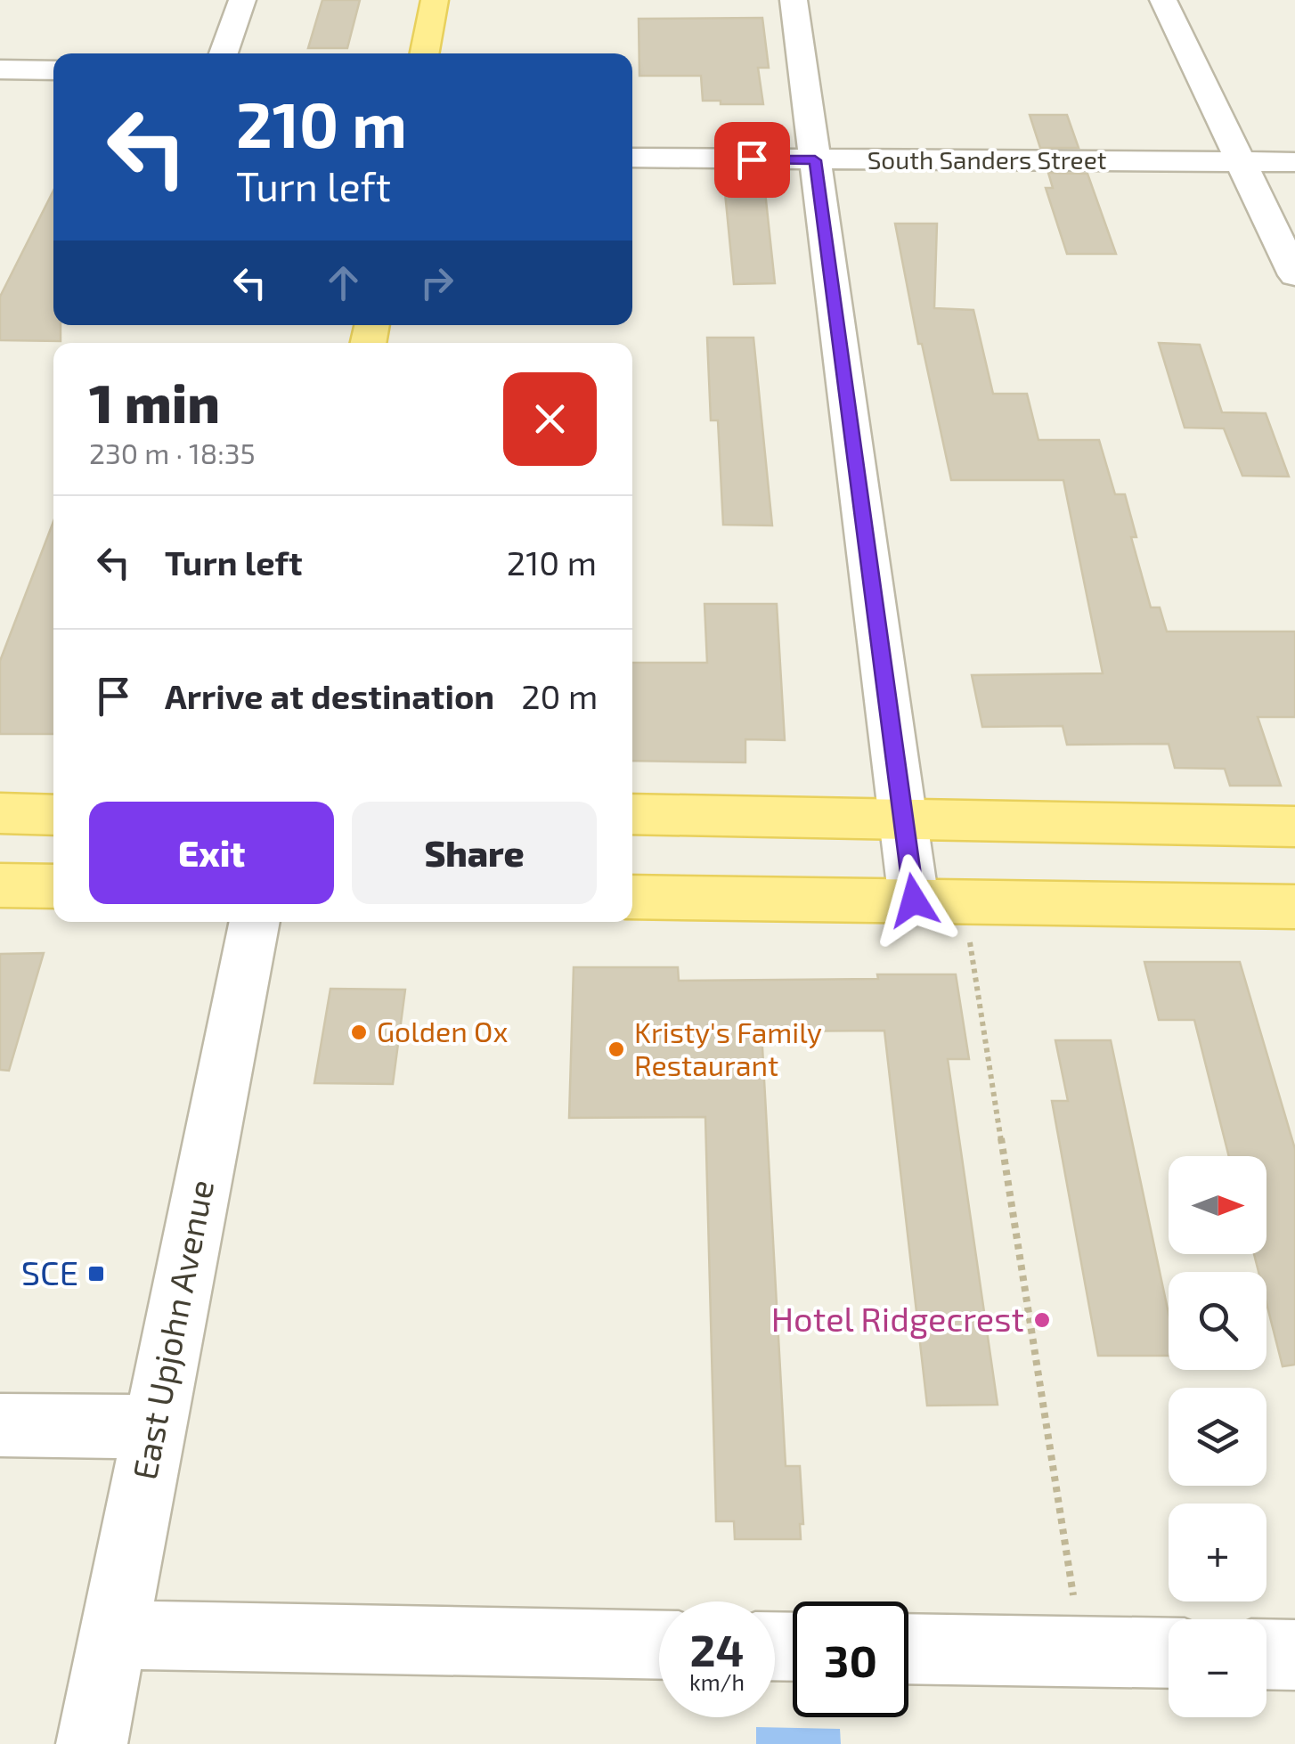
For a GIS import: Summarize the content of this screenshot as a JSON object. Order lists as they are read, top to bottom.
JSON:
{
  "streets": {
    "street": ["South Sanders Street", "East Upjohn Avenue"]
  },
  "places": {
    "other": ["Golden Ox", "Kristy's Family Restaurant", "Hotel Ridgecrest"],
    "transit": ["SCE"]
  },
  "north": "right",
  "page": {
    "turn": ["210 m", "Turn left"],
    "heading": ["1 min", "230 m · 18:35"],
    "list": [
      {
        "name": "Turn left",
        "value": "210 m"
      },
      {
        "name": "Arrive at destination",
        "value": "20 m"
      }
    ],
    "buttons": ["Exit", "Share"],
    "map_buttons": ["+", "−"],
    "speed": "24 km/h",
    "limit": "30"
  }
}
